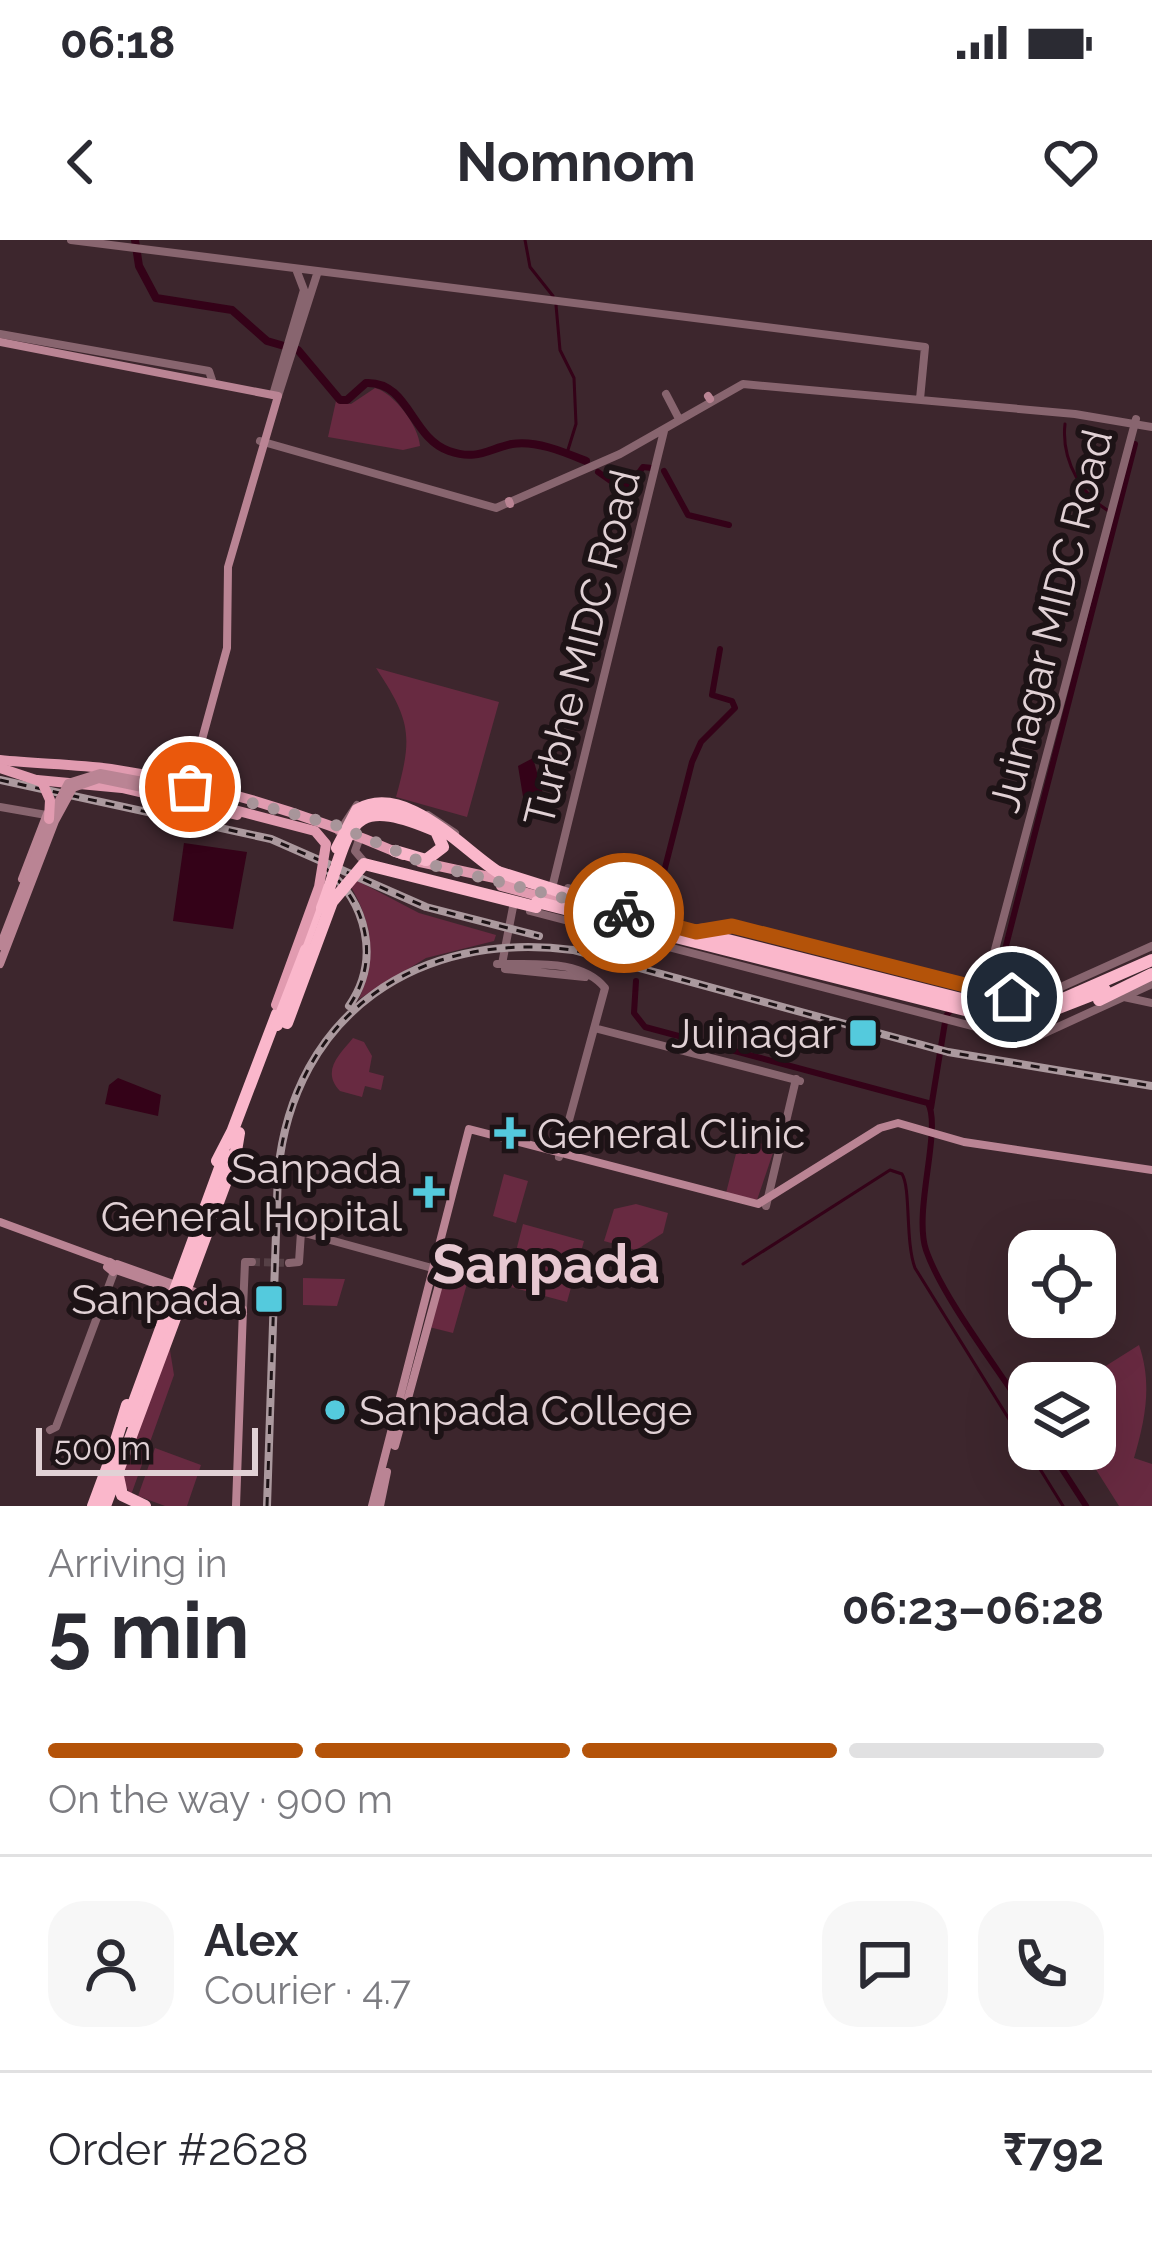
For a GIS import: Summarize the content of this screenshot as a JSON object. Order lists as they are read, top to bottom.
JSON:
{
  "streets": {
    "street": ["Juinagar MIDC Road", "Turbhe MIDC Road"]
  },
  "districts": ["Sanpada"],
  "places": {
    "transit": ["Juinagar", "Sanpada"],
    "health": ["General Clinic", "Sanpada General Hopital"],
    "other": ["Sanpada College"]
  },
  "scale_bar": "500 m",
  "page": {
    "status": "06:18",
    "header": "Nomnom",
    "scale": "500 m",
    "heading": ["5 min", "Arriving in", "06:23–06:28"],
    "panel": [
      "Alex",
      "Courier · 4.7",
      "Order #2628",
      "₹792"
    ],
    "bar": "On the way · 900 m"
  }
}
